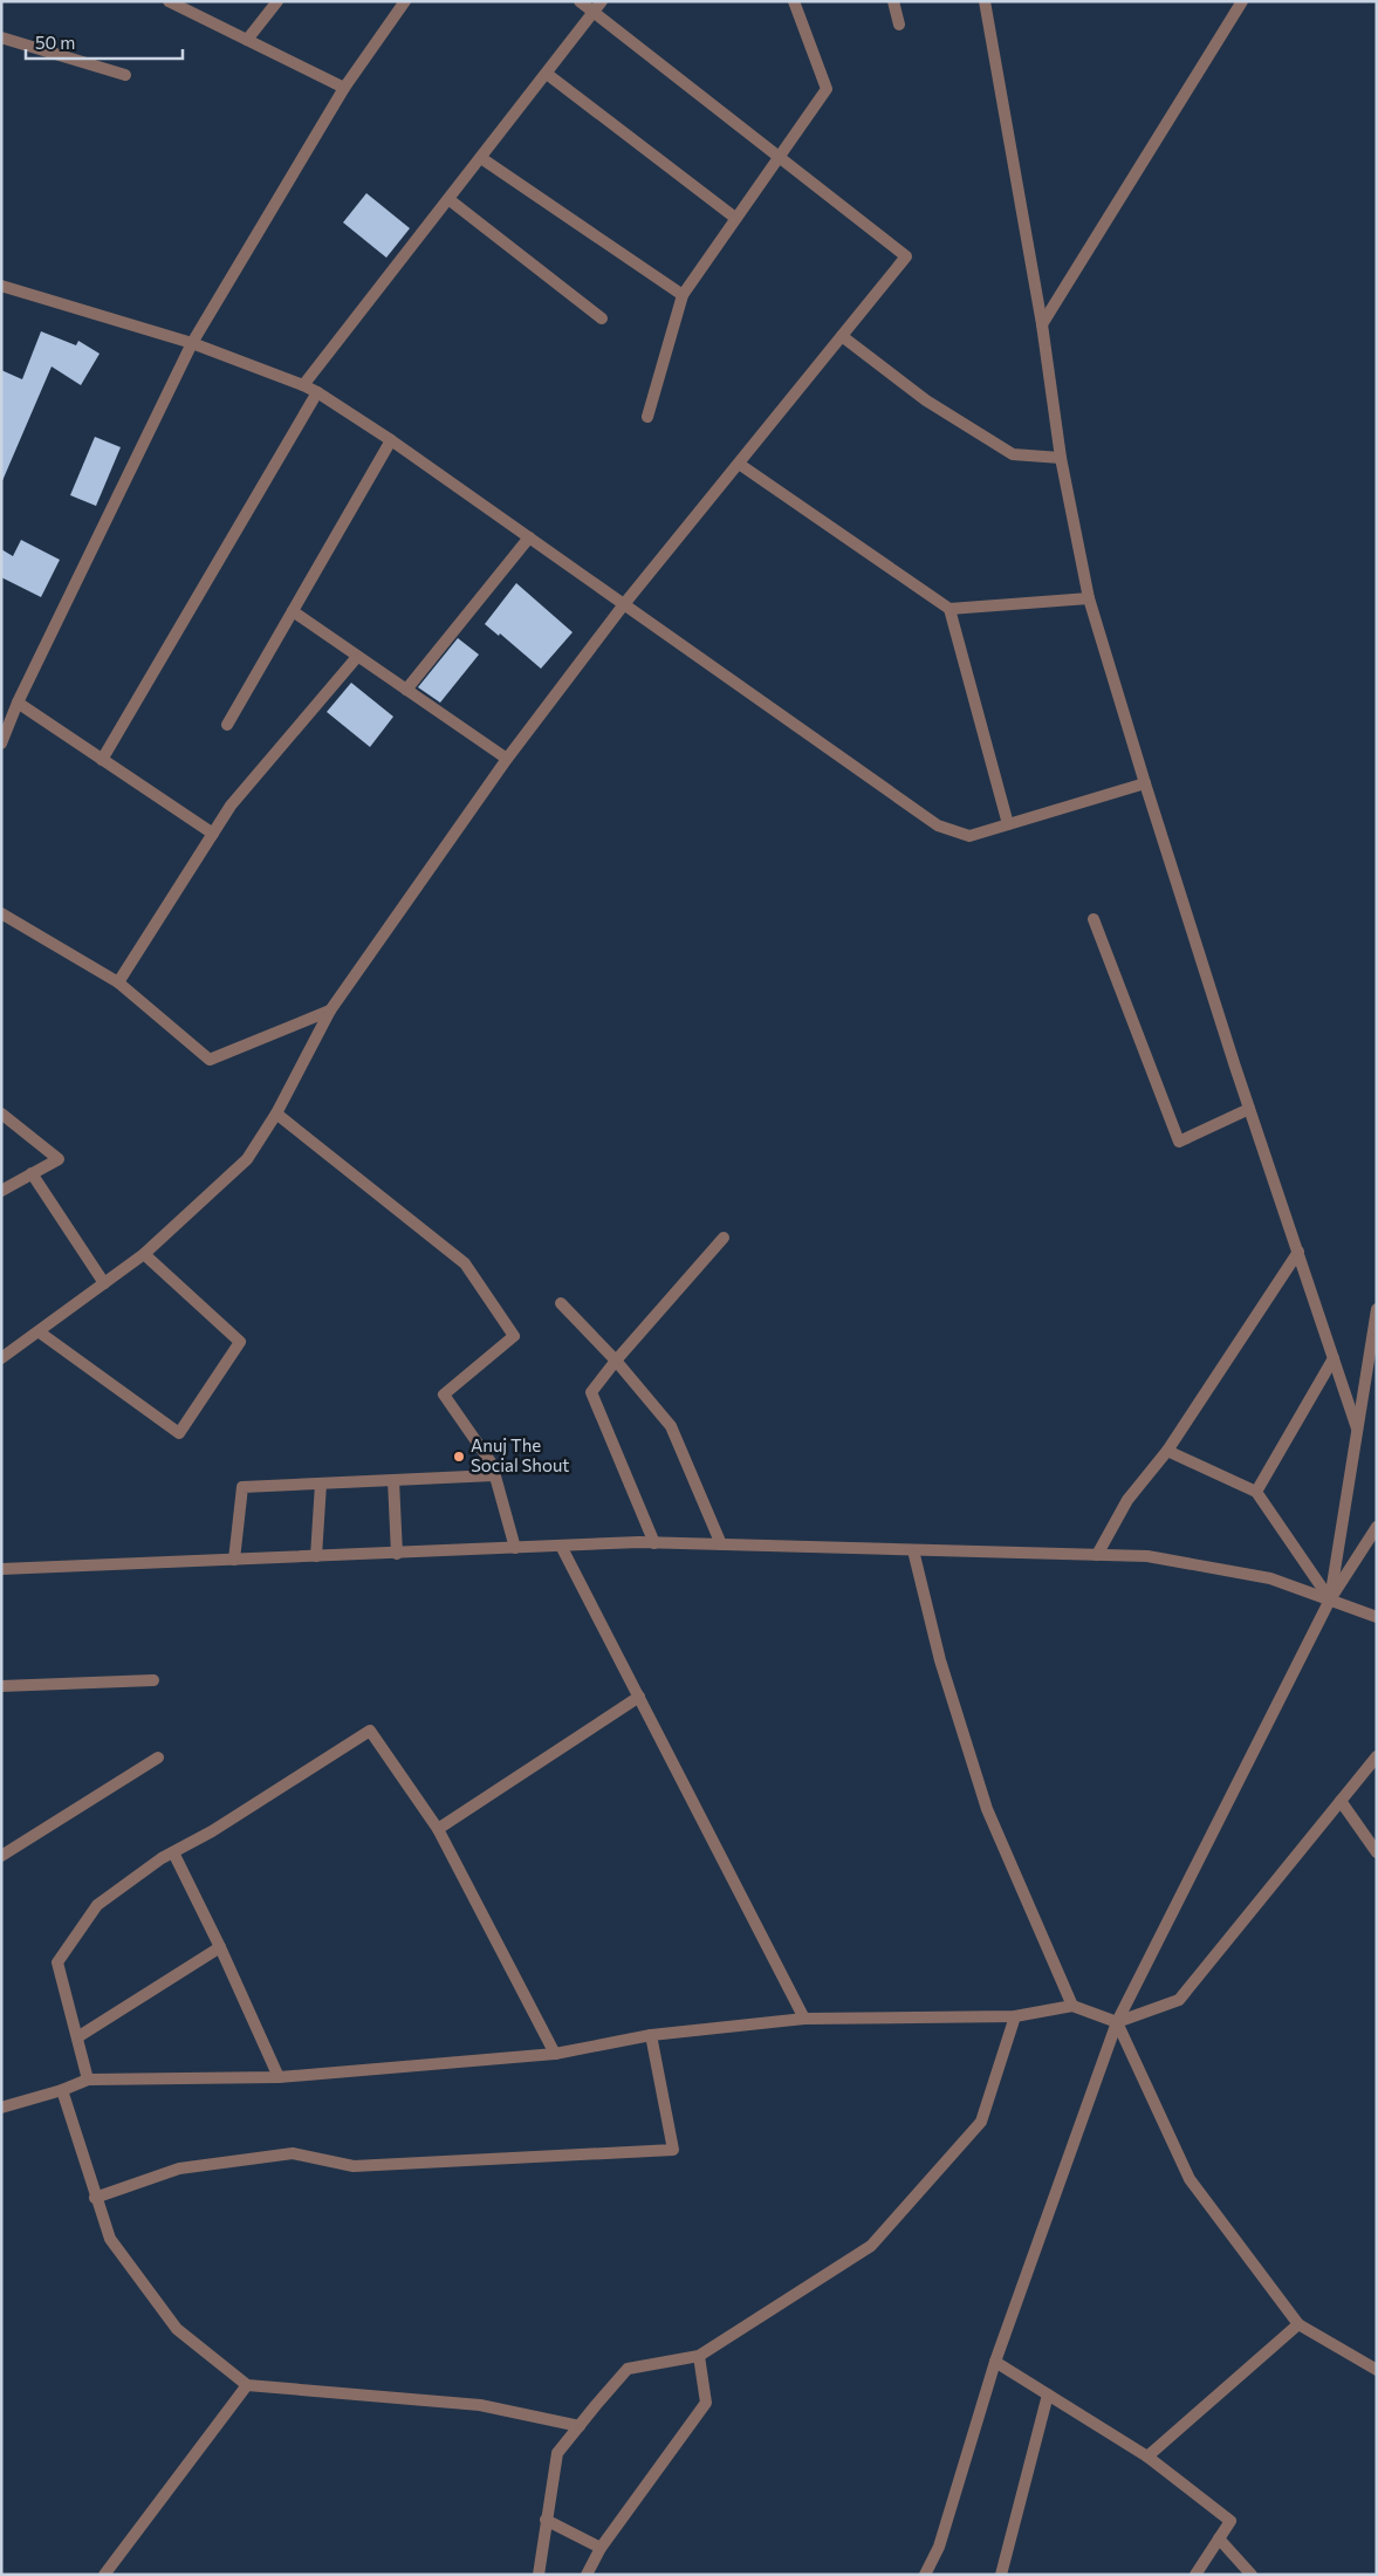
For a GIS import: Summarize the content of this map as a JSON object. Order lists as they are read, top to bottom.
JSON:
{
  "places": ["Anuj The Social Shout"],
  "scale_bar": "50 m"
}
